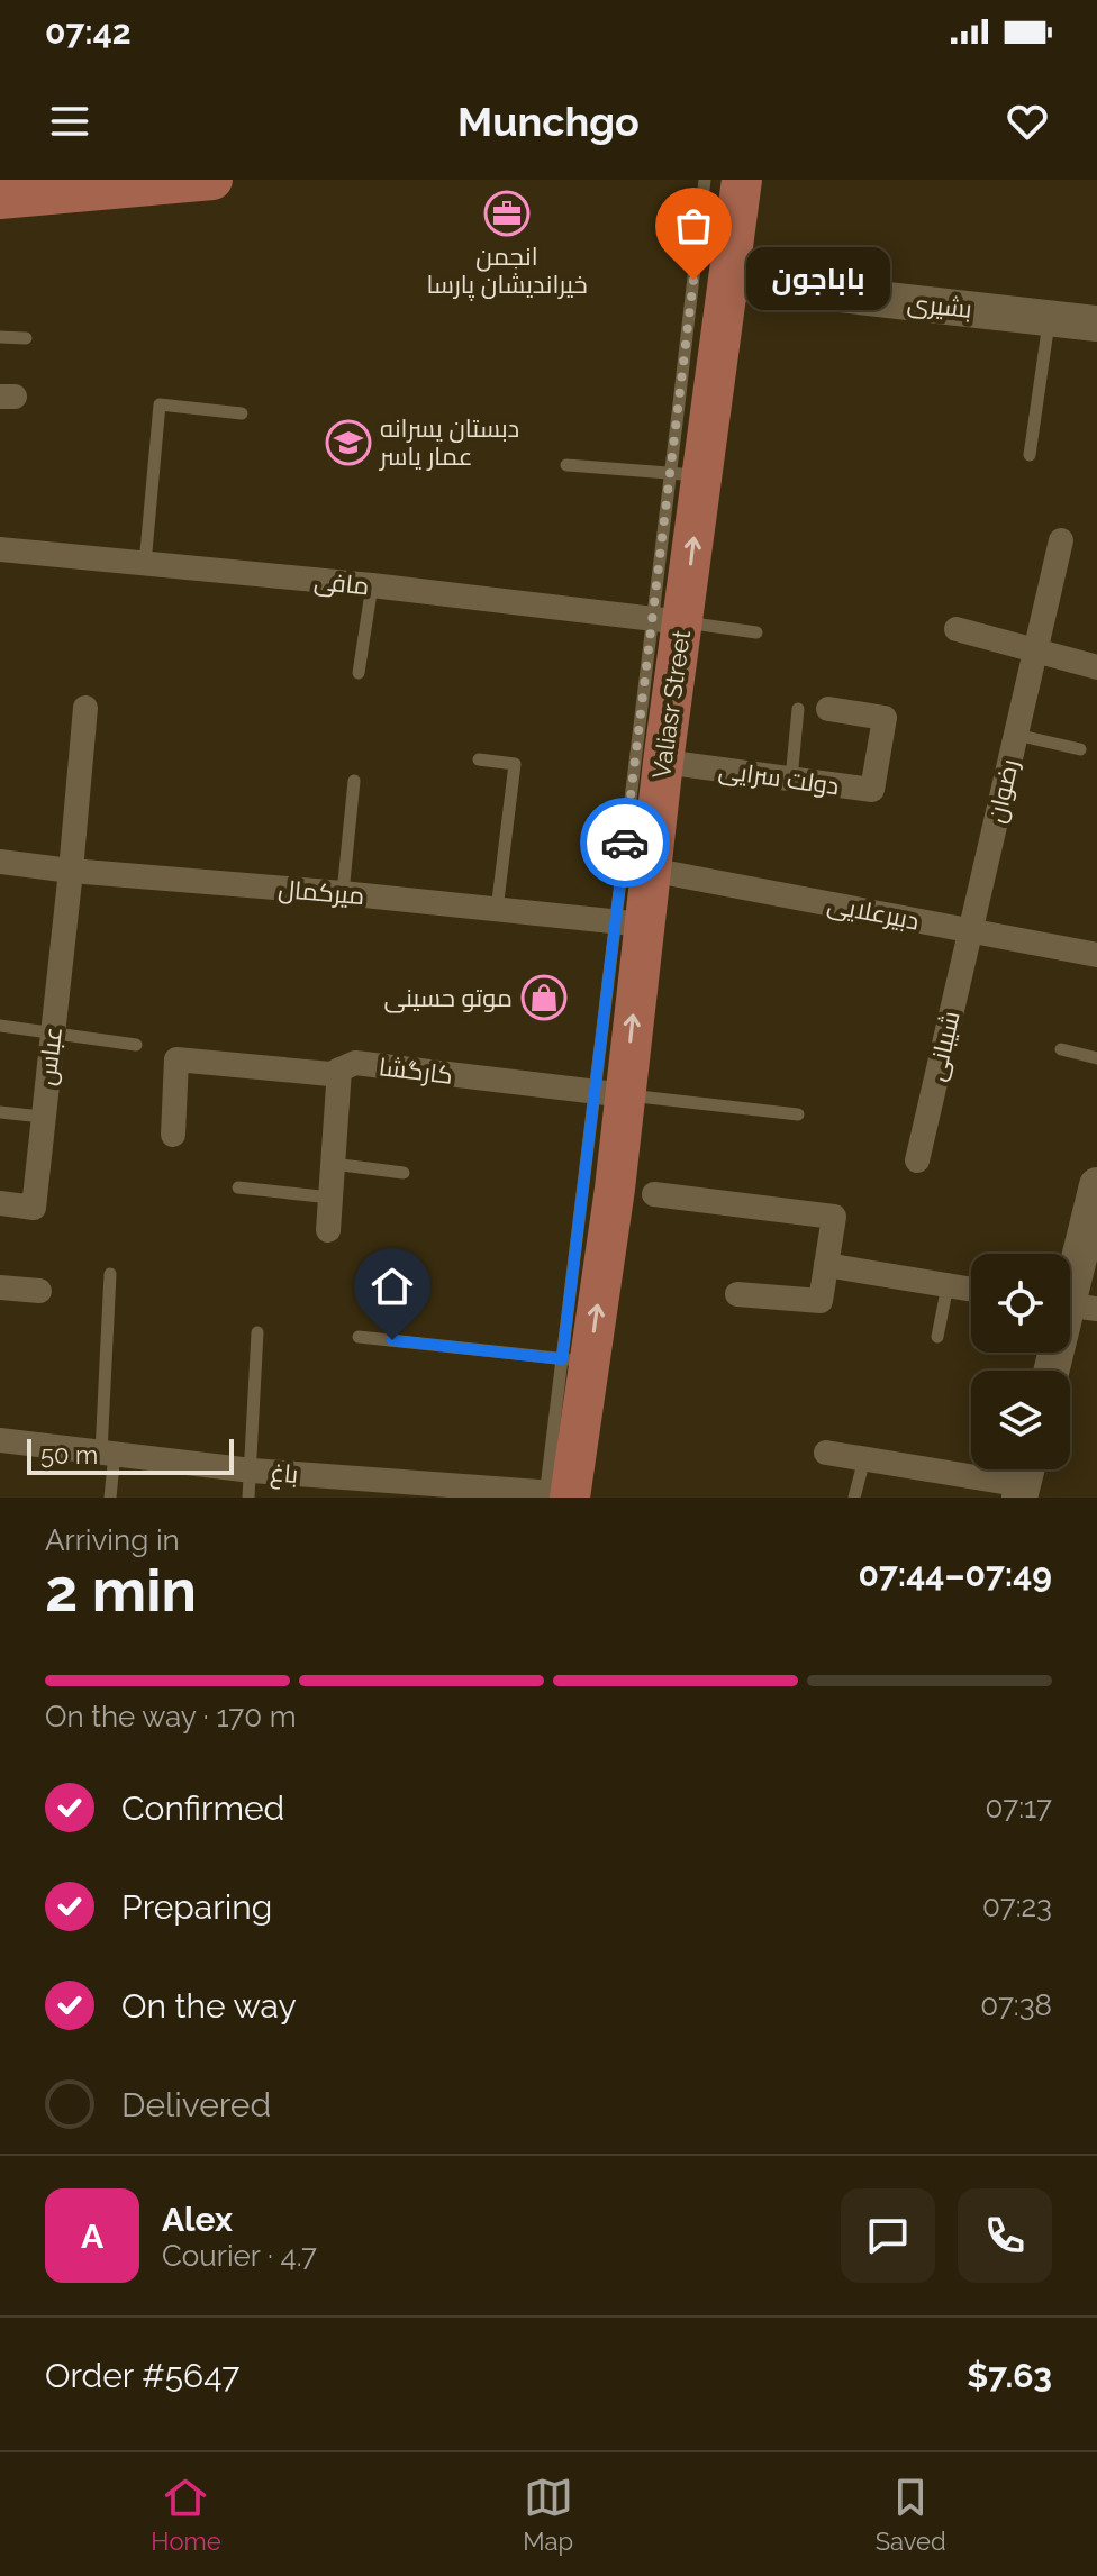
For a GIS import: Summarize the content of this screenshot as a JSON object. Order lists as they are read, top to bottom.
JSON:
{
  "streets": {
    "main road": ["Valiasr Street"],
    "street": [
      "بشیری",
      "مافی",
      "دولت سرایی",
      "رضوان",
      "میرکمال",
      "دبیرعلایی",
      "شیبانی",
      "عباس",
      "کارگشا",
      "باغ"
    ]
  },
  "crossings": [
    ["بشیری", "Valiasr Street"],
    ["مافی", "Valiasr Street"],
    ["Valiasr Street", "دولت سرایی"],
    ["Valiasr Street", "میرکمال"],
    ["Valiasr Street", "دبیرعلایی"],
    ["Valiasr Street", "کارگشا"],
    ["Valiasr Street", "باغ"],
    ["رضوان", "دبیرعلایی"],
    ["رضوان", "شیبانی"],
    ["میرکمال", "عباس"],
    ["دبیرعلایی", "شیبانی"]
  ],
  "places": {
    "office": ["انجمن خیراندیشان پارسا"],
    "other": ["باباجون"],
    "school or university": ["دبستان پسرانه عمار یاسر"],
    "shop": ["موتو حسینی"]
  },
  "scale_bar": "50 m",
  "page": {
    "status": "07:42",
    "header": "Munchgo",
    "bubble": "باباجون",
    "scale": "50 m",
    "heading": ["2 min", "Arriving in", "07:44–07:49"],
    "panel": [
      "Alex",
      "Courier · 4.7",
      "Order #5647",
      "$7.63"
    ],
    "bar": "On the way · 170 m",
    "list": [
      ["Confirmed", "07:17"],
      ["Preparing", "07:23"],
      ["On the way", "07:38"],
      "Delivered"
    ],
    "round": "A",
    "tabs": ["Home", "Map", "Saved"]
  }
}
